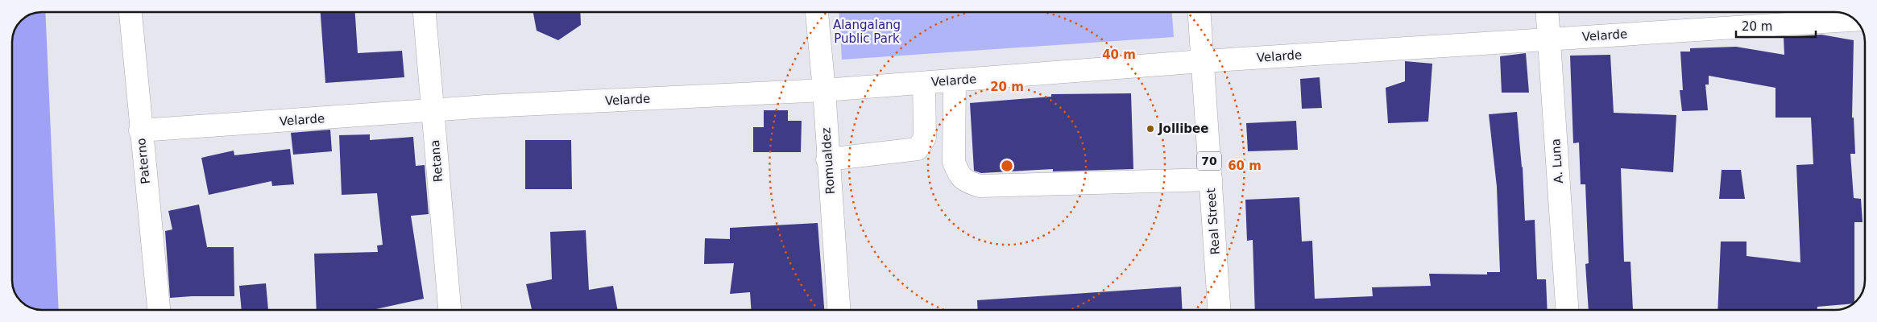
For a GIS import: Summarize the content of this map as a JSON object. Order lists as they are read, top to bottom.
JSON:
{
  "streets": {
    "main road": [
      "Velarde",
      "Paterno",
      "Retana",
      "Romualdez",
      "70",
      "A. Luna",
      "Real Street"
    ]
  },
  "crossings": [
    ["Velarde", "Paterno"],
    ["Velarde", "Retana"],
    ["Velarde", "Romualdez"],
    ["Velarde", "A. Luna"],
    ["Velarde", "Real Street"]
  ],
  "parks": ["Alangalang Public Park"],
  "places": ["Jollibee"],
  "scale_bar": "20 m",
  "rings": ["40 m", "20 m", "60 m"]
}
